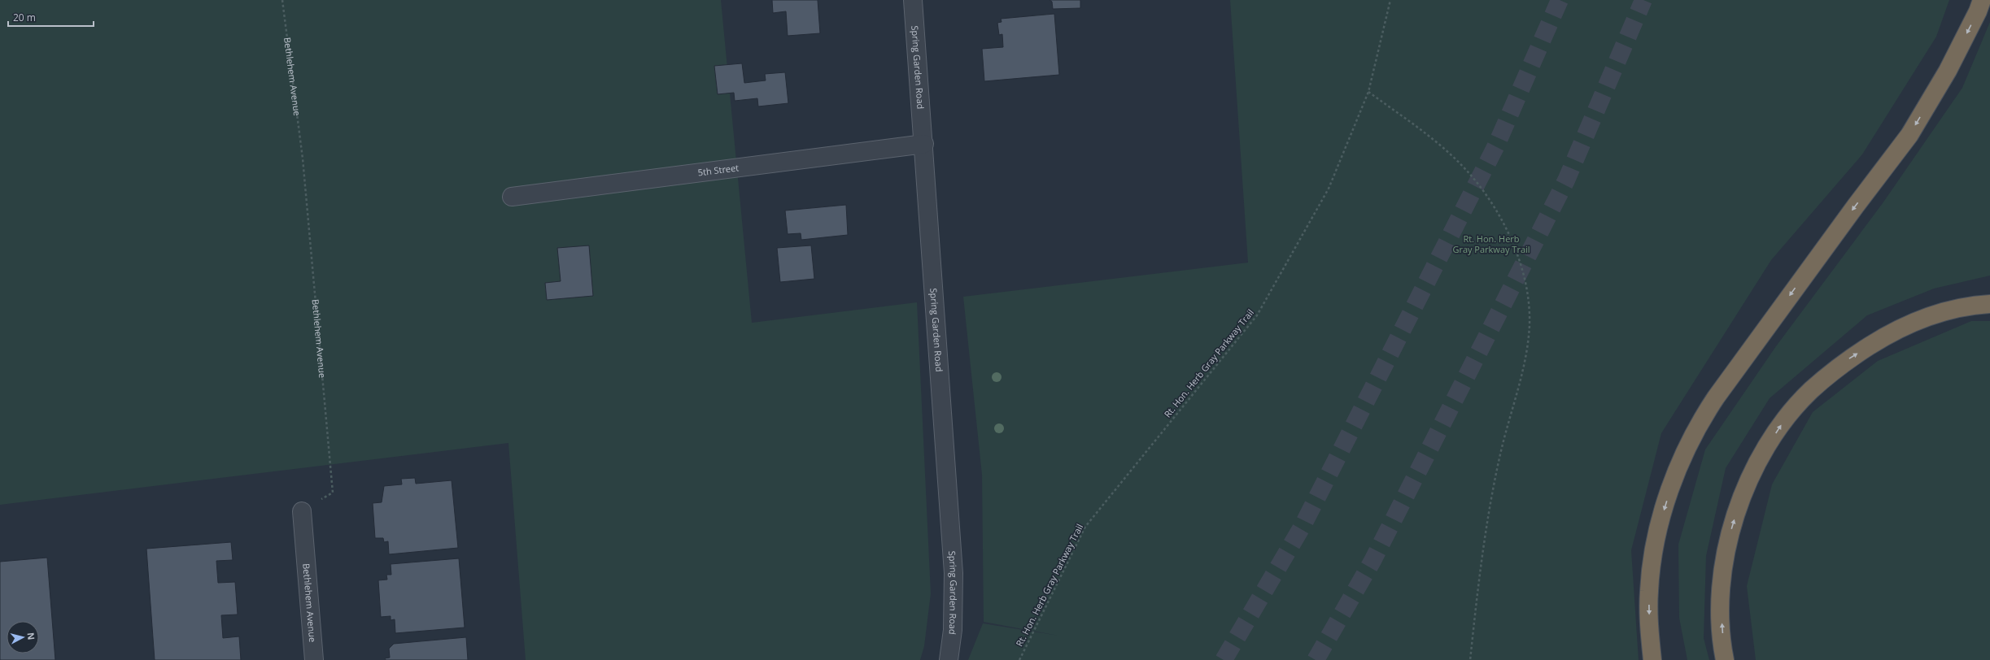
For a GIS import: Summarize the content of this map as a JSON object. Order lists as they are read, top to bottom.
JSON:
{
  "streets": {
    "street": ["Spring Garden Road", "Bethlehem Avenue", "5th Street"],
    "path": ["Rt. Hon. Herb Gray Parkway Trail"]
  },
  "crossings": [
    ["Spring Garden Road", "5th Street"]
  ],
  "parks": ["Rt. Hon. Herb Gray Parkway Trail"],
  "scale_bar": "20 m",
  "north": "right"
}
